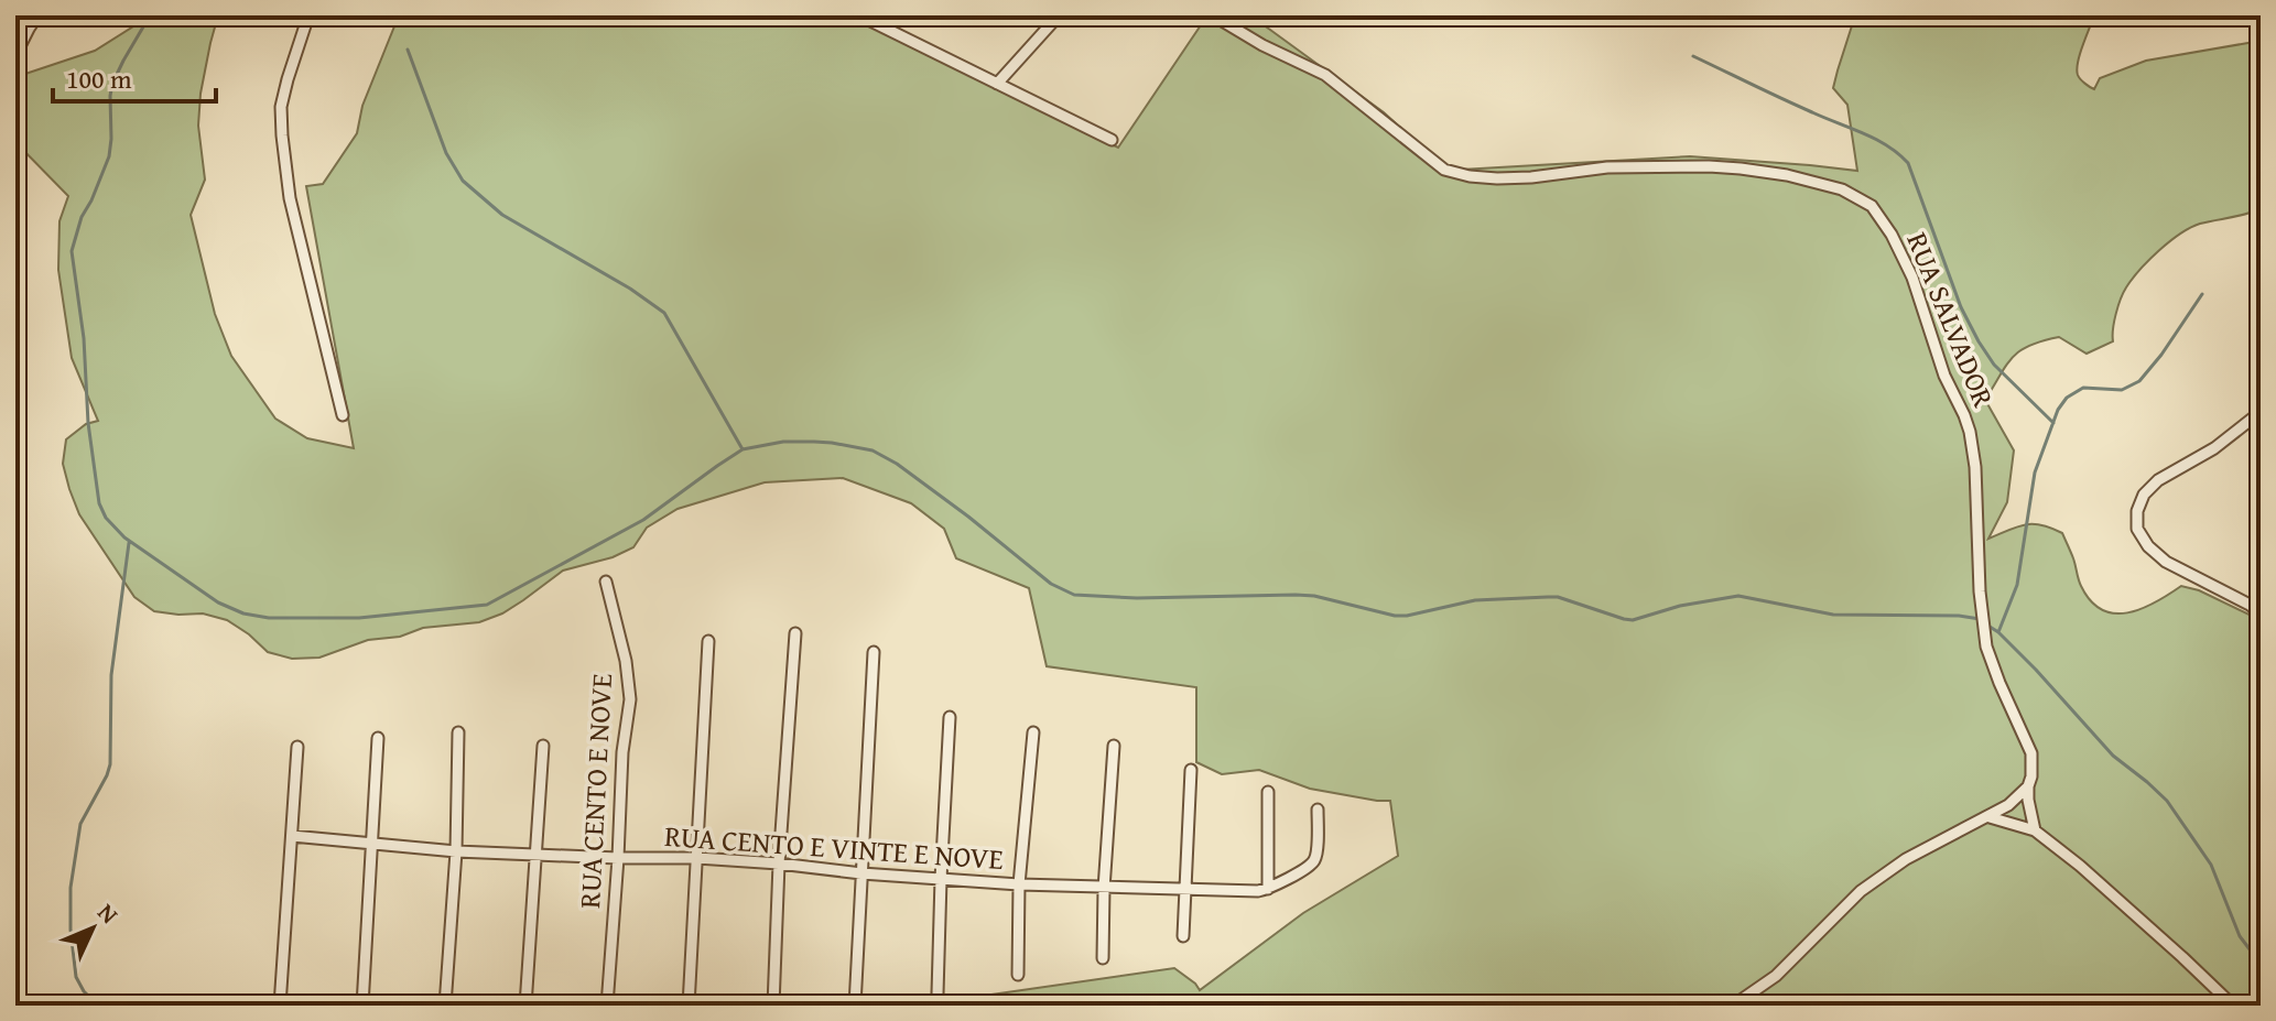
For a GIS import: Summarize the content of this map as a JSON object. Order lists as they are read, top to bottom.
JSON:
{
  "streets": {
    "street": ["RUA SALVADOR", "RUA CENTO E NOVE", "RUA CENTO E VINTE E NOVE"]
  },
  "crossings": [
    ["RUA CENTO E NOVE", "RUA CENTO E VINTE E NOVE"]
  ],
  "scale_bar": "100 m",
  "north": "top right"
}
